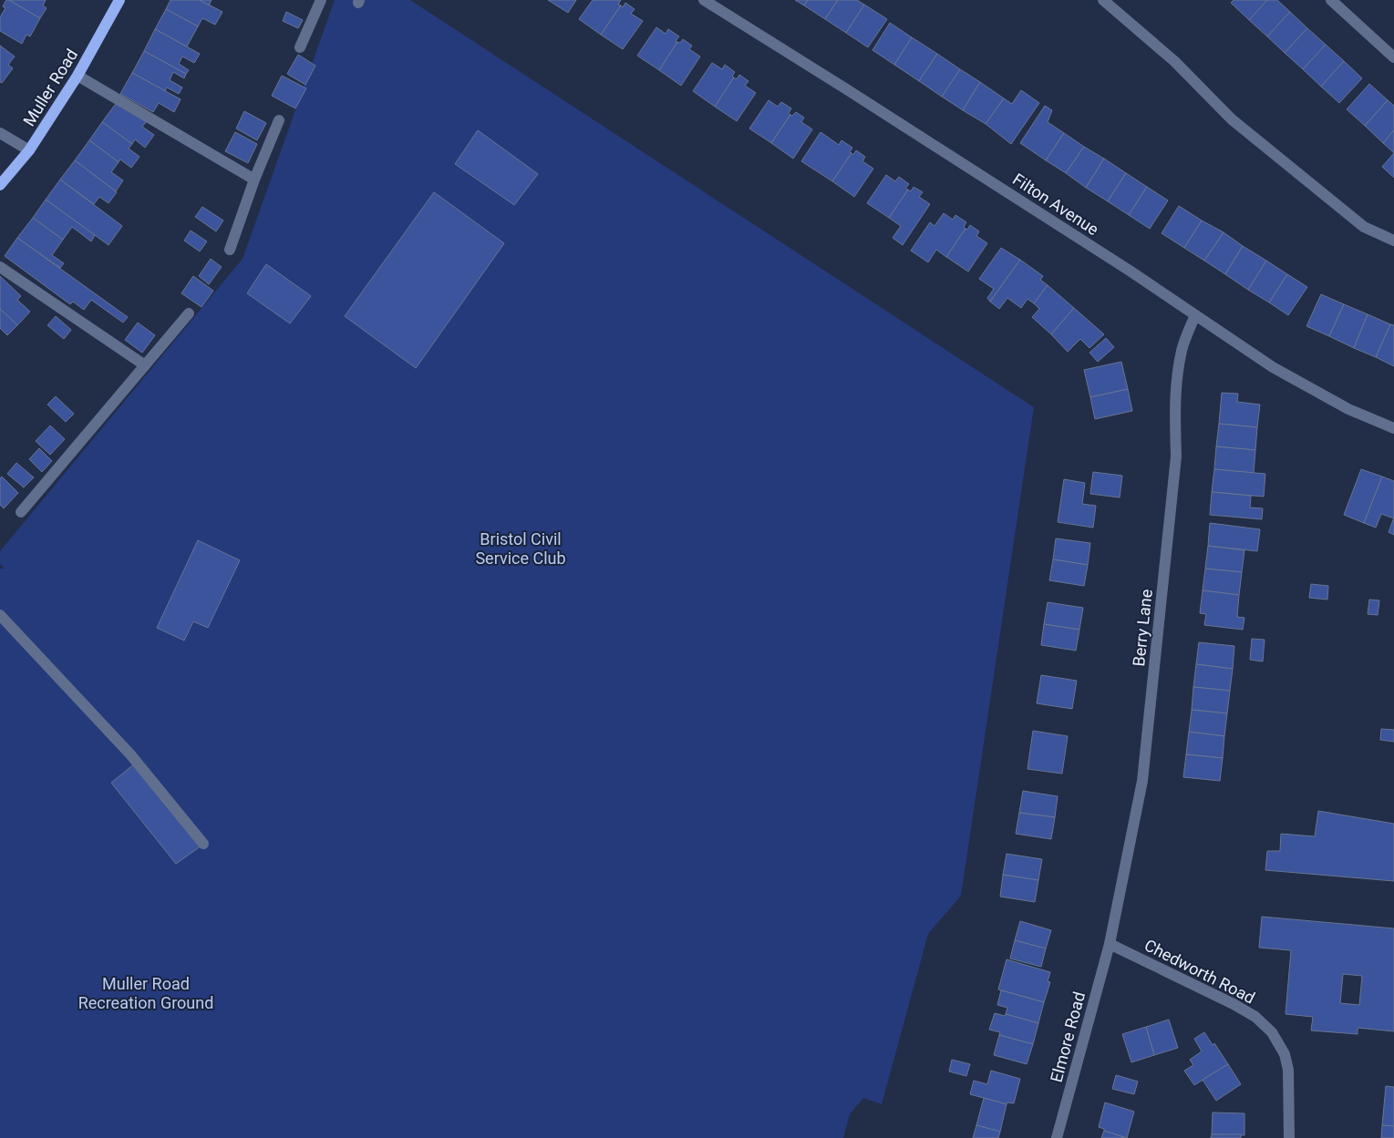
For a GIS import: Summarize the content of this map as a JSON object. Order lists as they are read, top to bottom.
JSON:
{
  "streets": {
    "main road": ["Muller Road"],
    "street": [
      "Filton Avenue",
      "Berry Lane",
      "Chedworth Road",
      "Elmore Road"
    ]
  },
  "crossings": [
    ["Filton Avenue", "Berry Lane"],
    ["Berry Lane", "Chedworth Road"],
    ["Berry Lane", "Elmore Road"],
    ["Chedworth Road", "Elmore Road"]
  ],
  "parks": ["Bristol Civil Service Club", "Muller Road Recreation Ground"]
}
